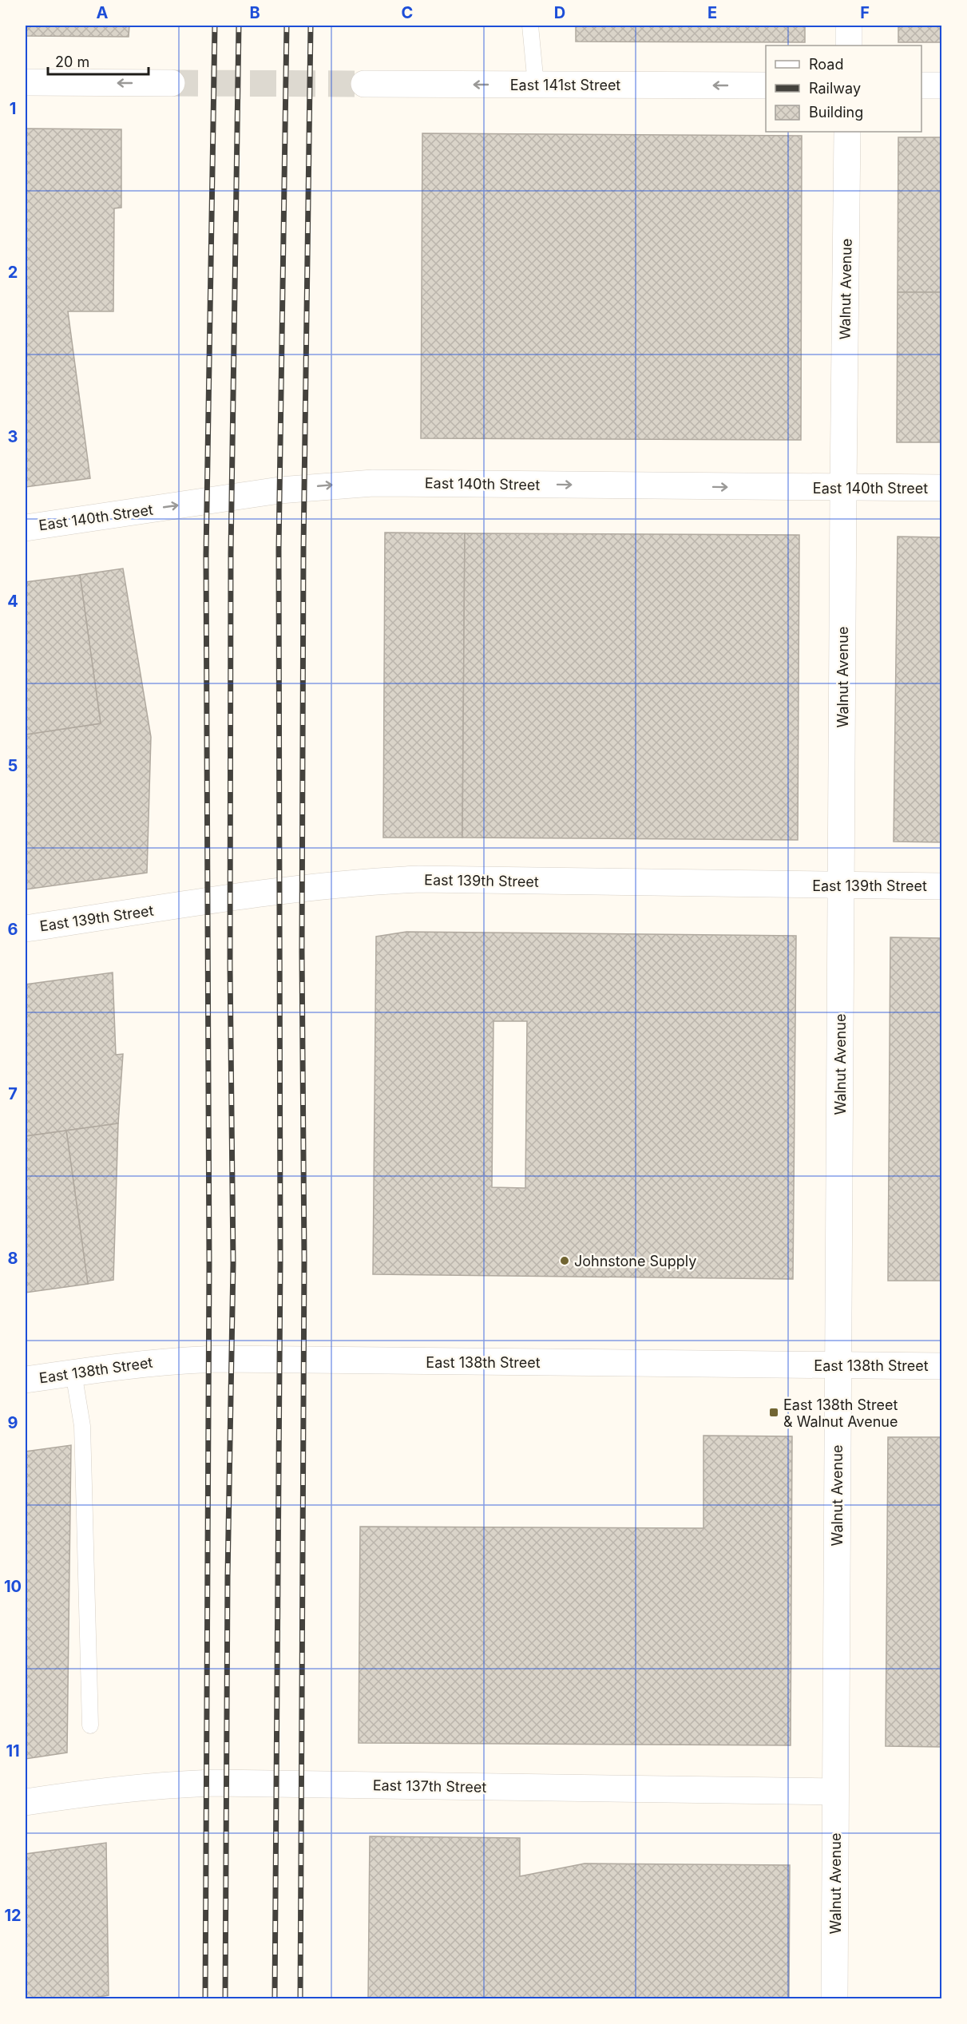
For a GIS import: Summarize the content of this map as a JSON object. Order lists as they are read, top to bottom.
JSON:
{
  "streets": {
    "street": [
      "East 141st Street",
      "Walnut Avenue",
      "East 140th Street",
      "East 139th Street",
      "East 138th Street",
      "East 137th Street"
    ]
  },
  "crossings": [
    ["Walnut Avenue", "East 140th Street"],
    ["Walnut Avenue", "East 139th Street"],
    ["Walnut Avenue", "East 138th Street"],
    ["Walnut Avenue", "East 137th Street"]
  ],
  "one_way": ["East 141st Street", "East 140th Street"],
  "places": {
    "other": ["Johnstone Supply"],
    "transit": ["East 138th Street & Walnut Avenue"]
  },
  "legend": ["Road", "Railway", "Building"],
  "scale_bar": "20 m",
  "grid": {
    "columns": [
      "A",
      "B",
      "C",
      "D",
      "E",
      "F"
    ],
    "rows": [
      "1",
      "2",
      "3",
      "4",
      "5",
      "6",
      "7",
      "8",
      "9",
      "10",
      "11",
      "12"
    ]
  }
}
